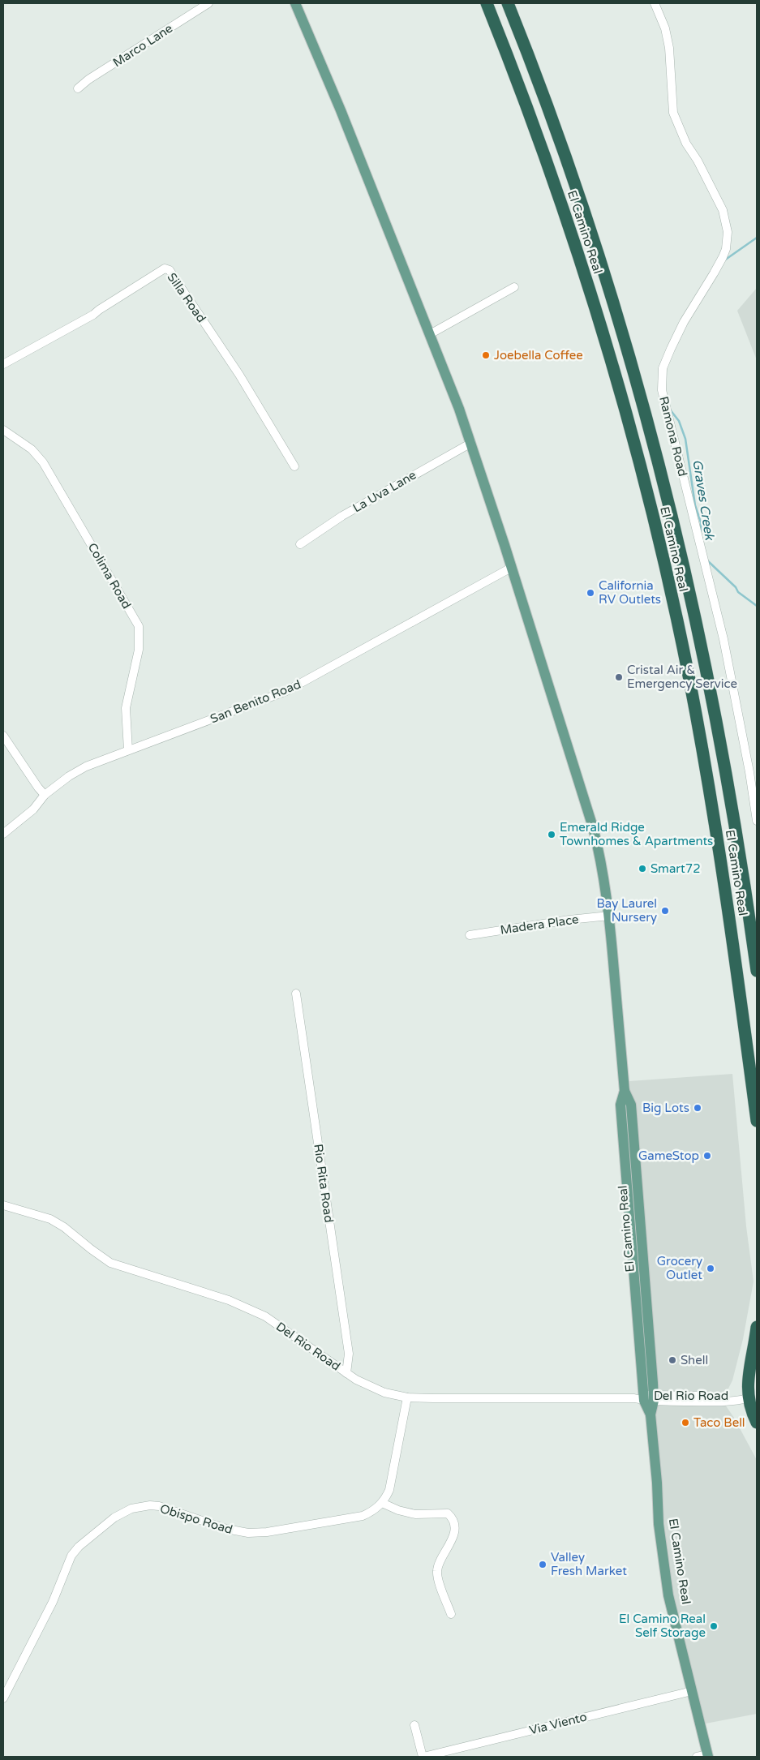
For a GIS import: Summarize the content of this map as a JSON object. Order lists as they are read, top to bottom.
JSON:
{
  "streets": {
    "highway": ["El Camino Real"],
    "street": [
      "Marco Lane",
      "Silla Road",
      "Ramona Road",
      "La Uva Lane",
      "Colima Road",
      "San Benito Road",
      "Madera Place",
      "Rio Rita Road",
      "Del Rio Road",
      "Obispo Road",
      "Via Viento"
    ]
  },
  "crossings": [
    ["El Camino Real", "La Uva Lane"],
    ["El Camino Real", "San Benito Road"],
    ["El Camino Real", "Madera Place"],
    ["El Camino Real", "Del Rio Road"],
    ["El Camino Real", "Via Viento"],
    ["Colima Road", "San Benito Road"],
    ["Rio Rita Road", "Del Rio Road"]
  ],
  "water": ["Graves Creek"],
  "places": [
    "Joebella Coffee",
    "California RV Outlets",
    "Cristal Air & Emergency Service",
    "Emerald Ridge Townhomes & Apartments",
    "Smart72",
    "Bay Laurel Nursery",
    "Big Lots",
    "GameStop",
    "Grocery Outlet",
    "Shell",
    "Taco Bell",
    "Valley Fresh Market",
    "El Camino Real Self Storage"
  ]
}
